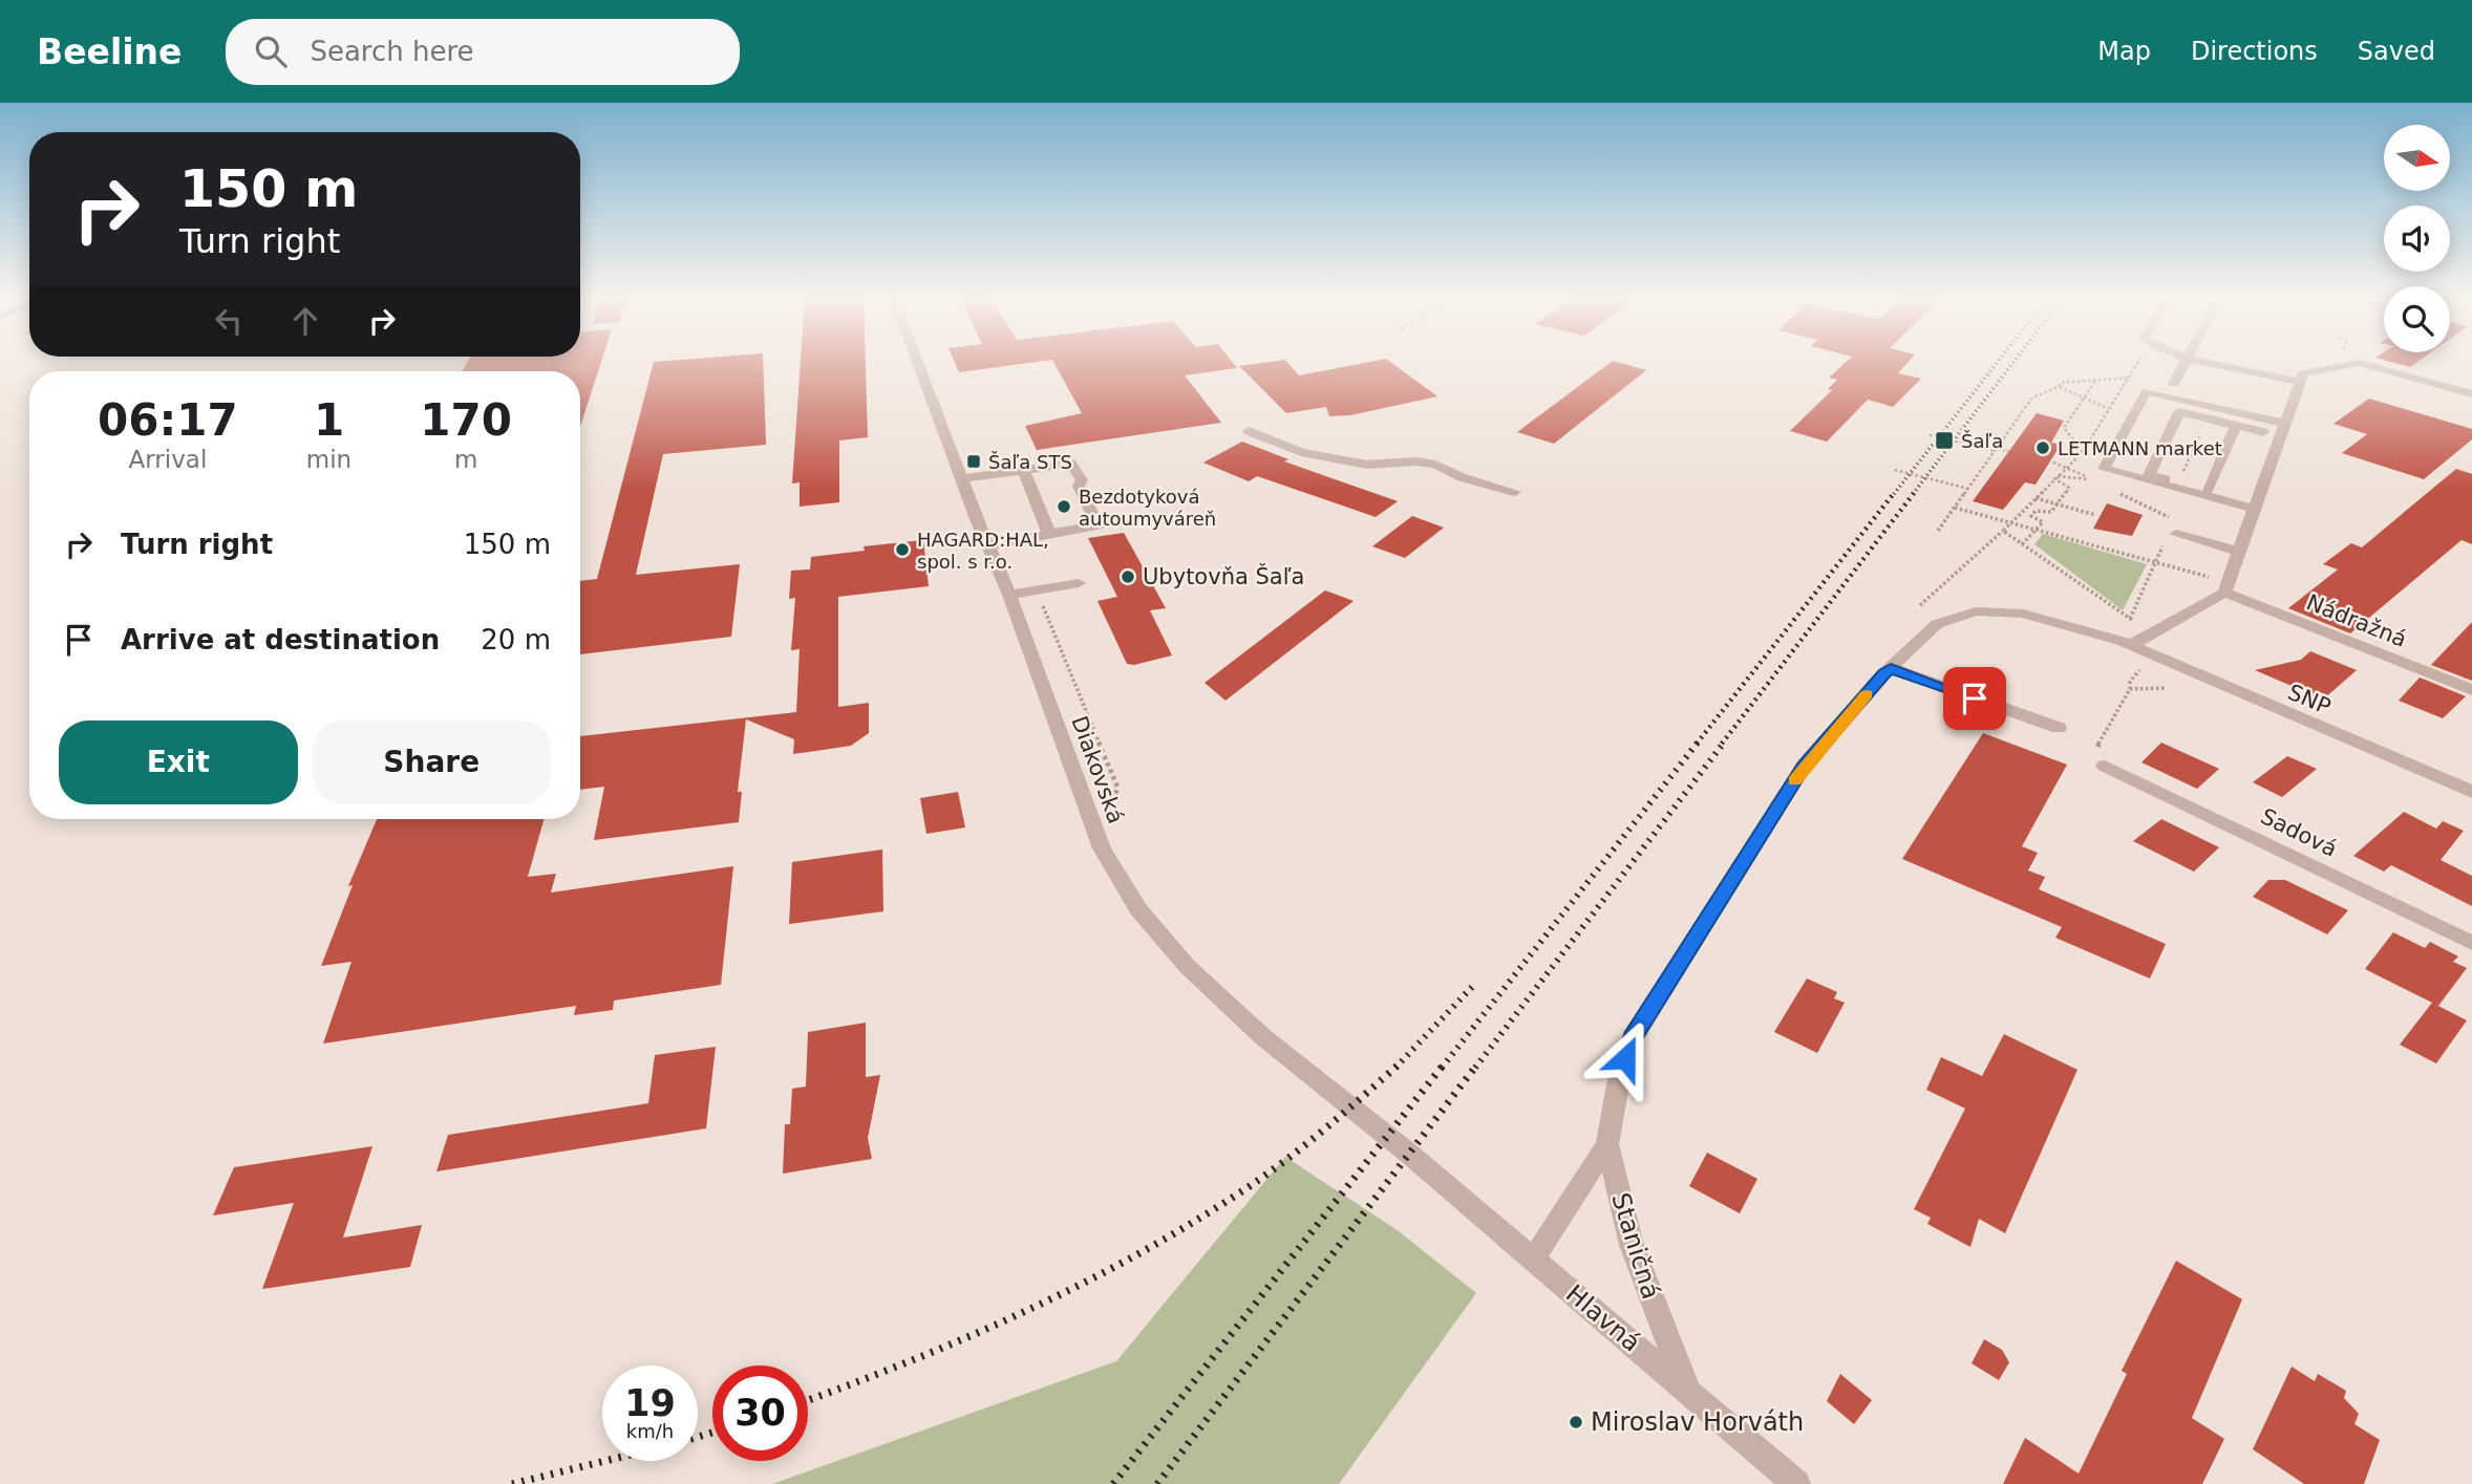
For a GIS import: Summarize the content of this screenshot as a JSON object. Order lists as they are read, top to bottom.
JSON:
{
  "streets": {
    "street": [
      "Nádražná",
      "SNP",
      "Diakovská",
      "Sadová",
      "Staničná",
      "Hlavná"
    ]
  },
  "crossings": [
    ["SNP", "Staničná"],
    ["Diakovská", "Hlavná"],
    ["Staničná", "Hlavná"]
  ],
  "places": {
    "transit": ["Šaľa", "Šaľa STS"],
    "other": [
      "LETMANN market",
      "Bezdotyková autoumyváreň",
      "HAGARD:HAL, spol. s r.o.",
      "Ubytovňa Šaľa",
      "Miroslav Horváth"
    ]
  },
  "north": "right",
  "page": {
    "header": "Beeline",
    "search": "Search here",
    "nav": ["Map", "Directions", "Saved"],
    "turn": ["150 m", "Turn right"],
    "eta": [
      "06:17",
      "Arrival",
      "1",
      "min",
      "170",
      "m"
    ],
    "list": [
      {
        "name": "Turn right",
        "value": "150 m"
      },
      {
        "name": "Arrive at destination",
        "value": "20 m"
      }
    ],
    "buttons": ["Exit", "Share"],
    "speed": "19 km/h",
    "limit": "30"
  }
}
